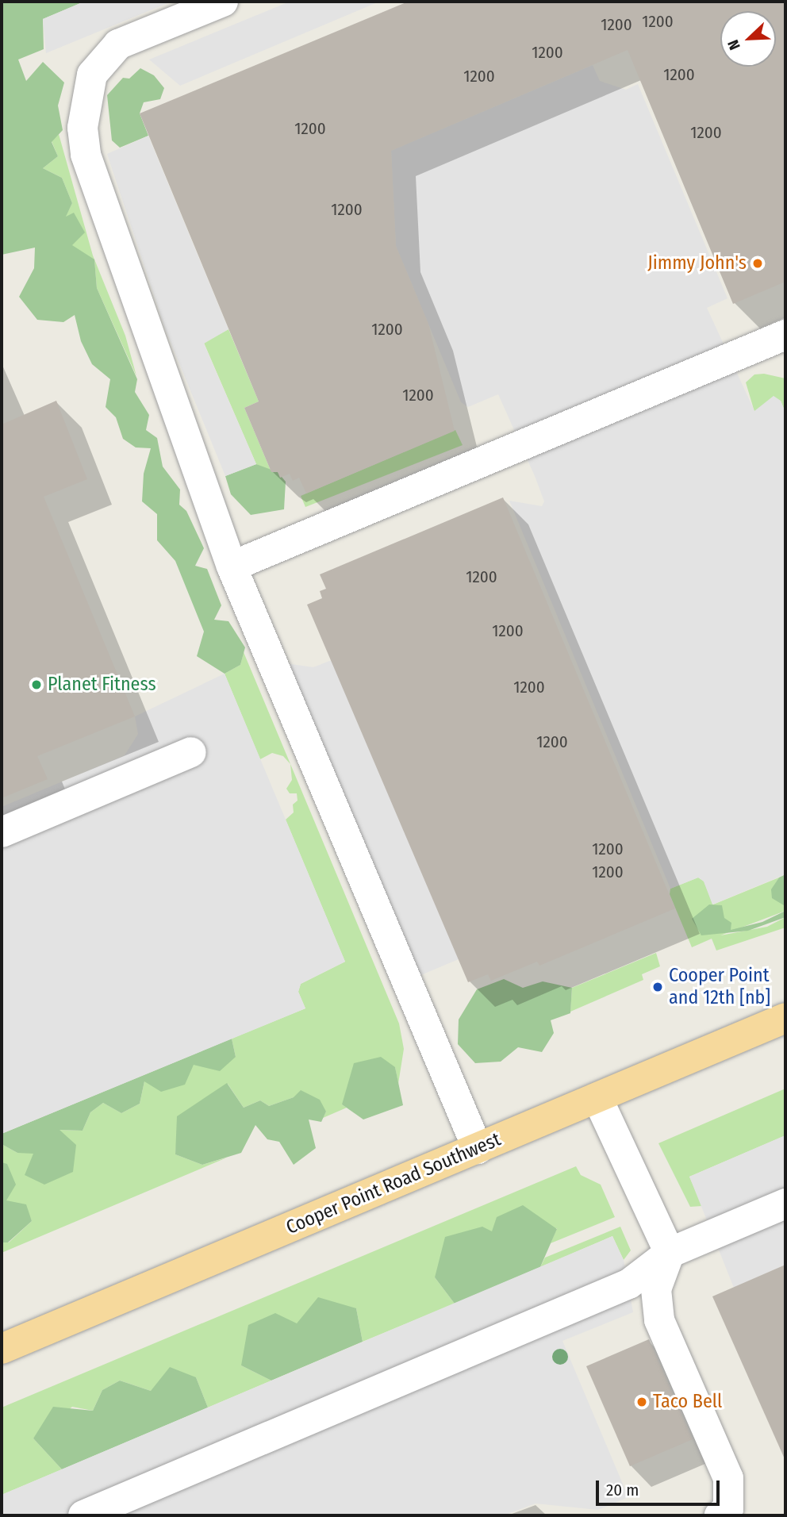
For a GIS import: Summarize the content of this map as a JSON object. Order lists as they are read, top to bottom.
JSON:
{
  "streets": {
    "main road": ["Cooper Point Road Southwest"]
  },
  "places": [
    "Jimmy John's",
    "Planet Fitness",
    "Cooper Point and 12th [nb]",
    "Taco Bell"
  ],
  "house_numbers": [
    "1200",
    "1200",
    "1200",
    "1200",
    "1200",
    "1200",
    "1200",
    "1200",
    "1200",
    "1200",
    "1200",
    "1200",
    "1200",
    "1200",
    "1200",
    "1200"
  ],
  "scale_bar": "20 m",
  "north": "bottom left"
}
